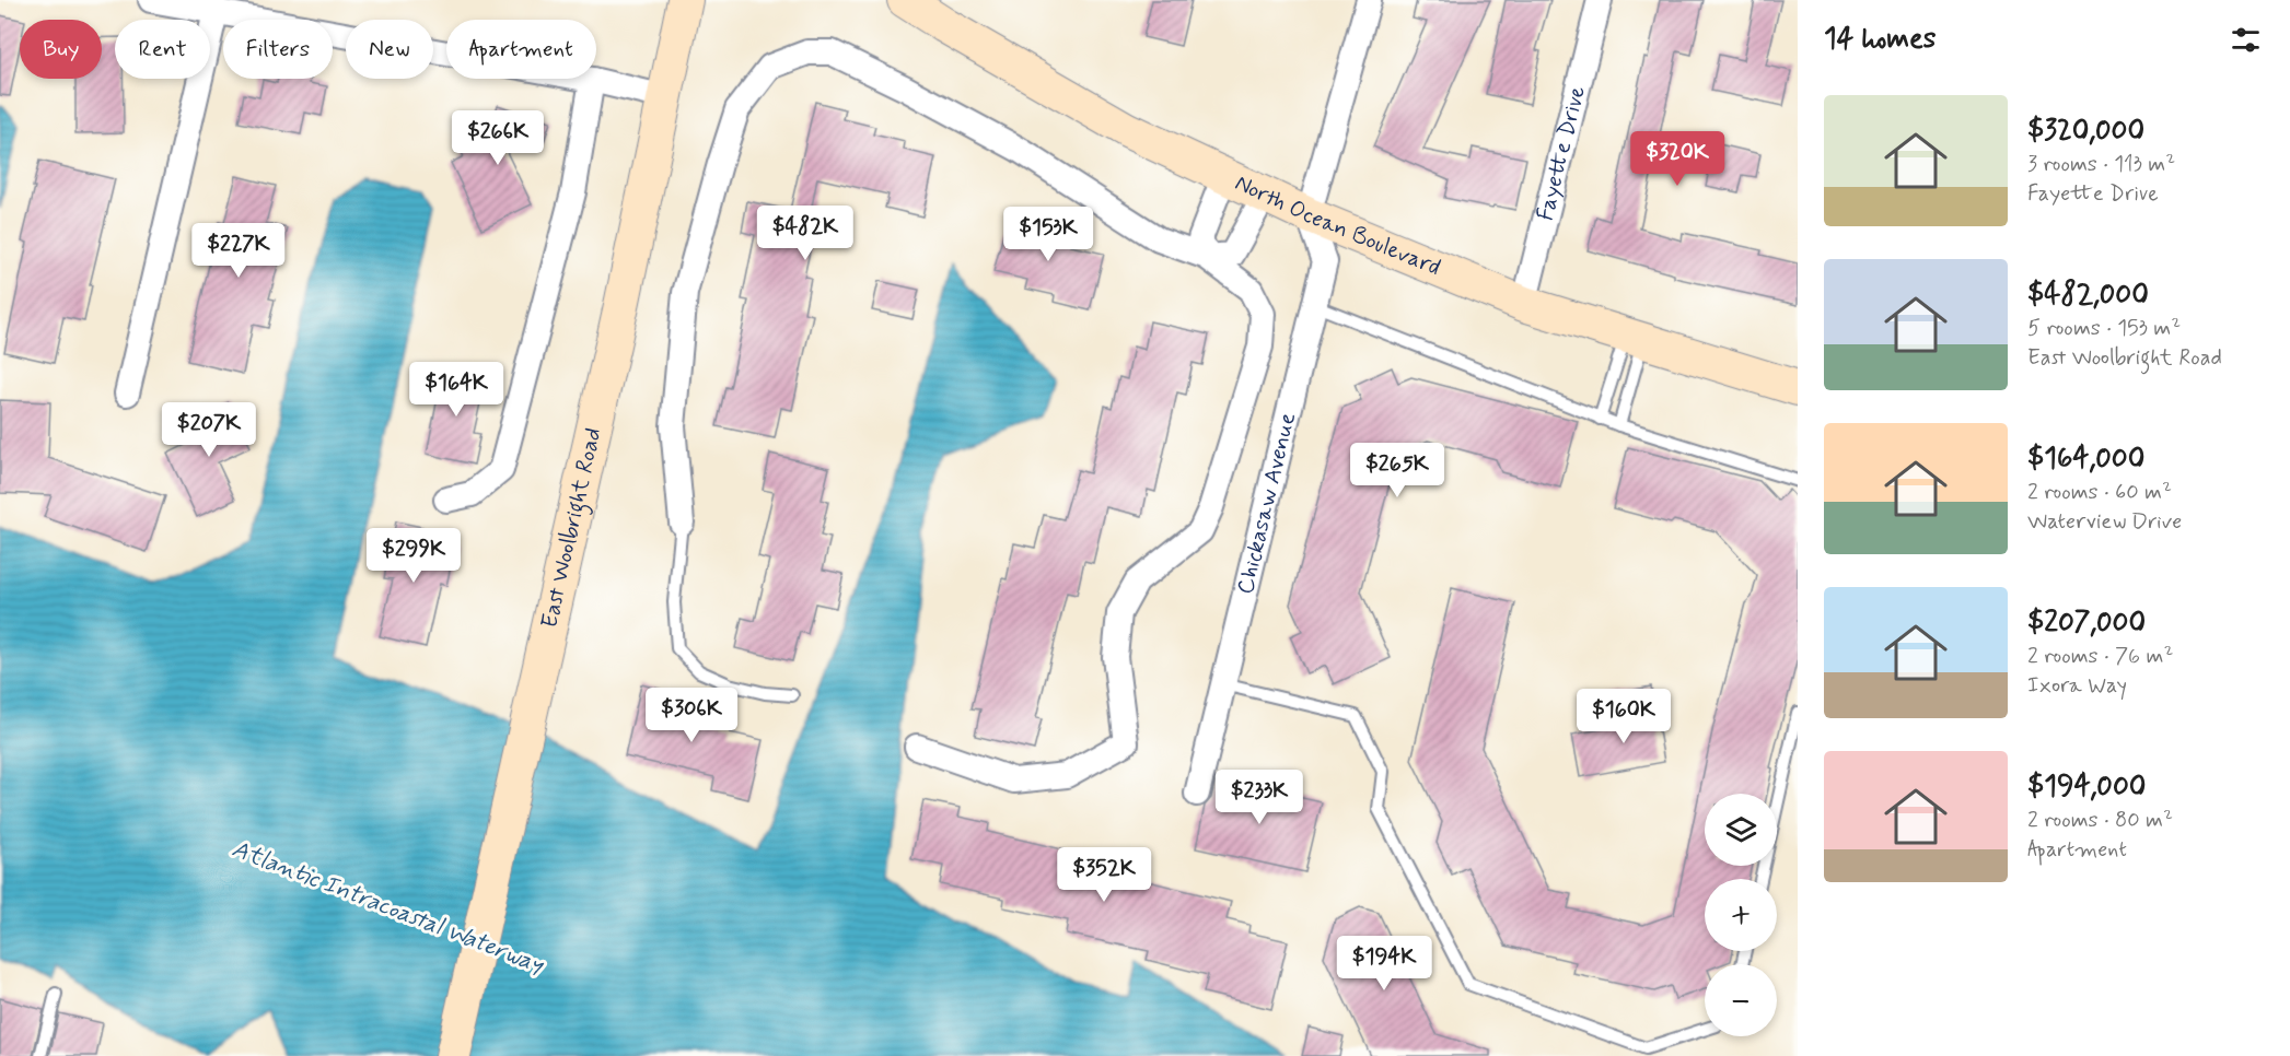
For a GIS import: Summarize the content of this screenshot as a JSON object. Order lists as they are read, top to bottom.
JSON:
{
  "streets": {
    "main road": ["North Ocean Boulevard", "East Woolbright Road"],
    "street": ["Fayette Drive", "Chickasaw Avenue"]
  },
  "crossings": [
    ["Fayette Drive", "North Ocean Boulevard"],
    ["North Ocean Boulevard", "Chickasaw Avenue"]
  ],
  "water": ["Atlantic Intracoastal Waterway"],
  "page": {
    "heading": "14 homes",
    "chip": [
      "Buy",
      "Rent",
      "Filters",
      "New",
      "Apartment"
    ],
    "list": [
      {
        "name": "$320,000",
        "note": "3 rooms · 113 m² · Fayette Drive"
      },
      {
        "name": "$482,000",
        "note": "5 rooms · 153 m² · East Woolbright Road"
      },
      {
        "name": "$164,000",
        "note": "2 rooms · 60 m² · Waterview Drive"
      },
      {
        "name": "$207,000",
        "note": "2 rooms · 76 m² · Ixora Way"
      },
      {
        "name": "$194,000",
        "note": "2 rooms · 80 m² · Apartment"
      }
    ],
    "price": [
      "$266K",
      "$320K",
      "$482K",
      "$153K",
      "$227K",
      "$164K",
      "$207K",
      "$265K",
      "$299K",
      "$306K",
      "$160K",
      "$233K",
      "$352K",
      "$194K"
    ],
    "map_buttons": ["+", "−"]
  }
}
